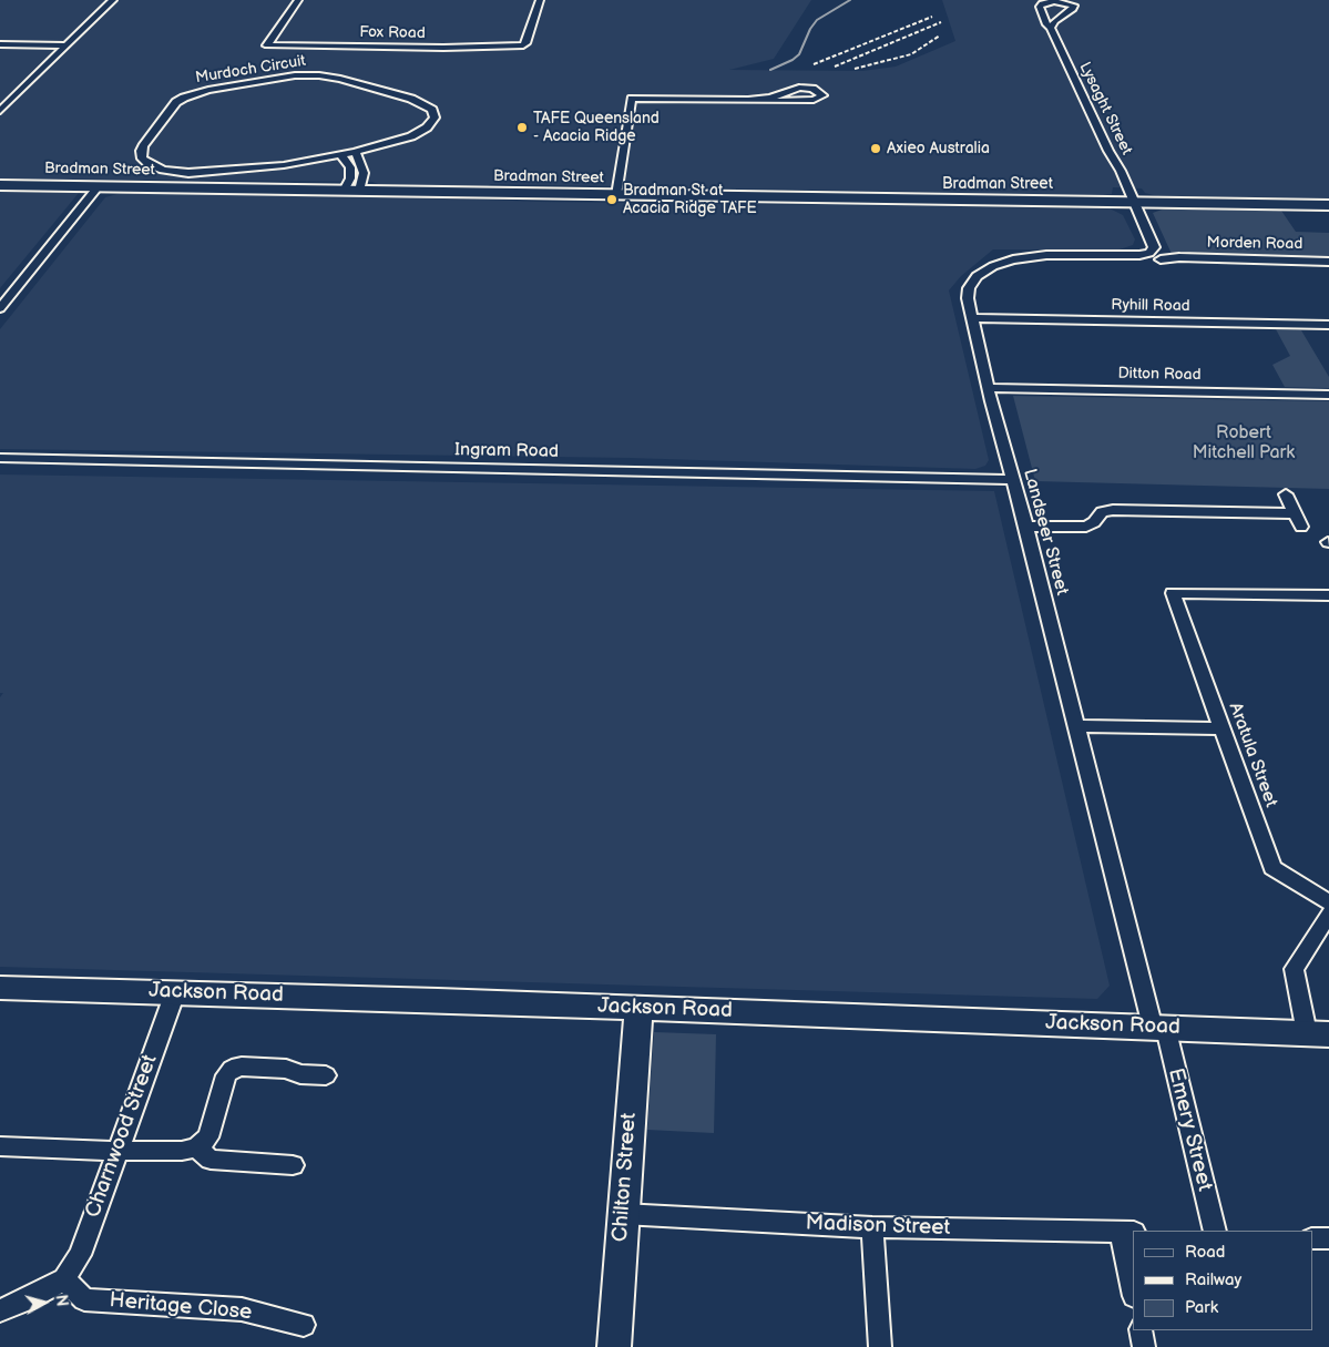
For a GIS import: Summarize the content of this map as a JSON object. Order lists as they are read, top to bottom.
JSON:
{
  "streets": {
    "main road": ["Bradman Street", "Jackson Road", "Chilton Street"],
    "street": [
      "Fox Road",
      "Murdoch Circuit",
      "Lysaght Street",
      "Morden Road",
      "Ryhill Road",
      "Ditton Road",
      "Ingram Road",
      "Landseer Street",
      "Aratula Street",
      "Emery Street",
      "Charnwood Street",
      "Madison Street",
      "Heritage Close"
    ]
  },
  "crossings": [
    ["Lysaght Street", "Bradman Street"],
    ["Lysaght Street", "Landseer Street"],
    ["Bradman Street", "Landseer Street"],
    ["Ryhill Road", "Landseer Street"],
    ["Ditton Road", "Landseer Street"],
    ["Ingram Road", "Landseer Street"],
    ["Landseer Street", "Jackson Road"],
    ["Landseer Street", "Emery Street"],
    ["Jackson Road", "Emery Street"],
    ["Jackson Road", "Charnwood Street"],
    ["Jackson Road", "Chilton Street"],
    ["Charnwood Street", "Heritage Close"],
    ["Chilton Street", "Madison Street"]
  ],
  "parks": ["Robert Mitchell Park"],
  "places": ["TAFE Queensland - Acacia Ridge", "Axieo Australia", "Bradman St at Acacia Ridge TAFE"],
  "legend": ["Road", "Railway", "Park"],
  "north": "right"
}
